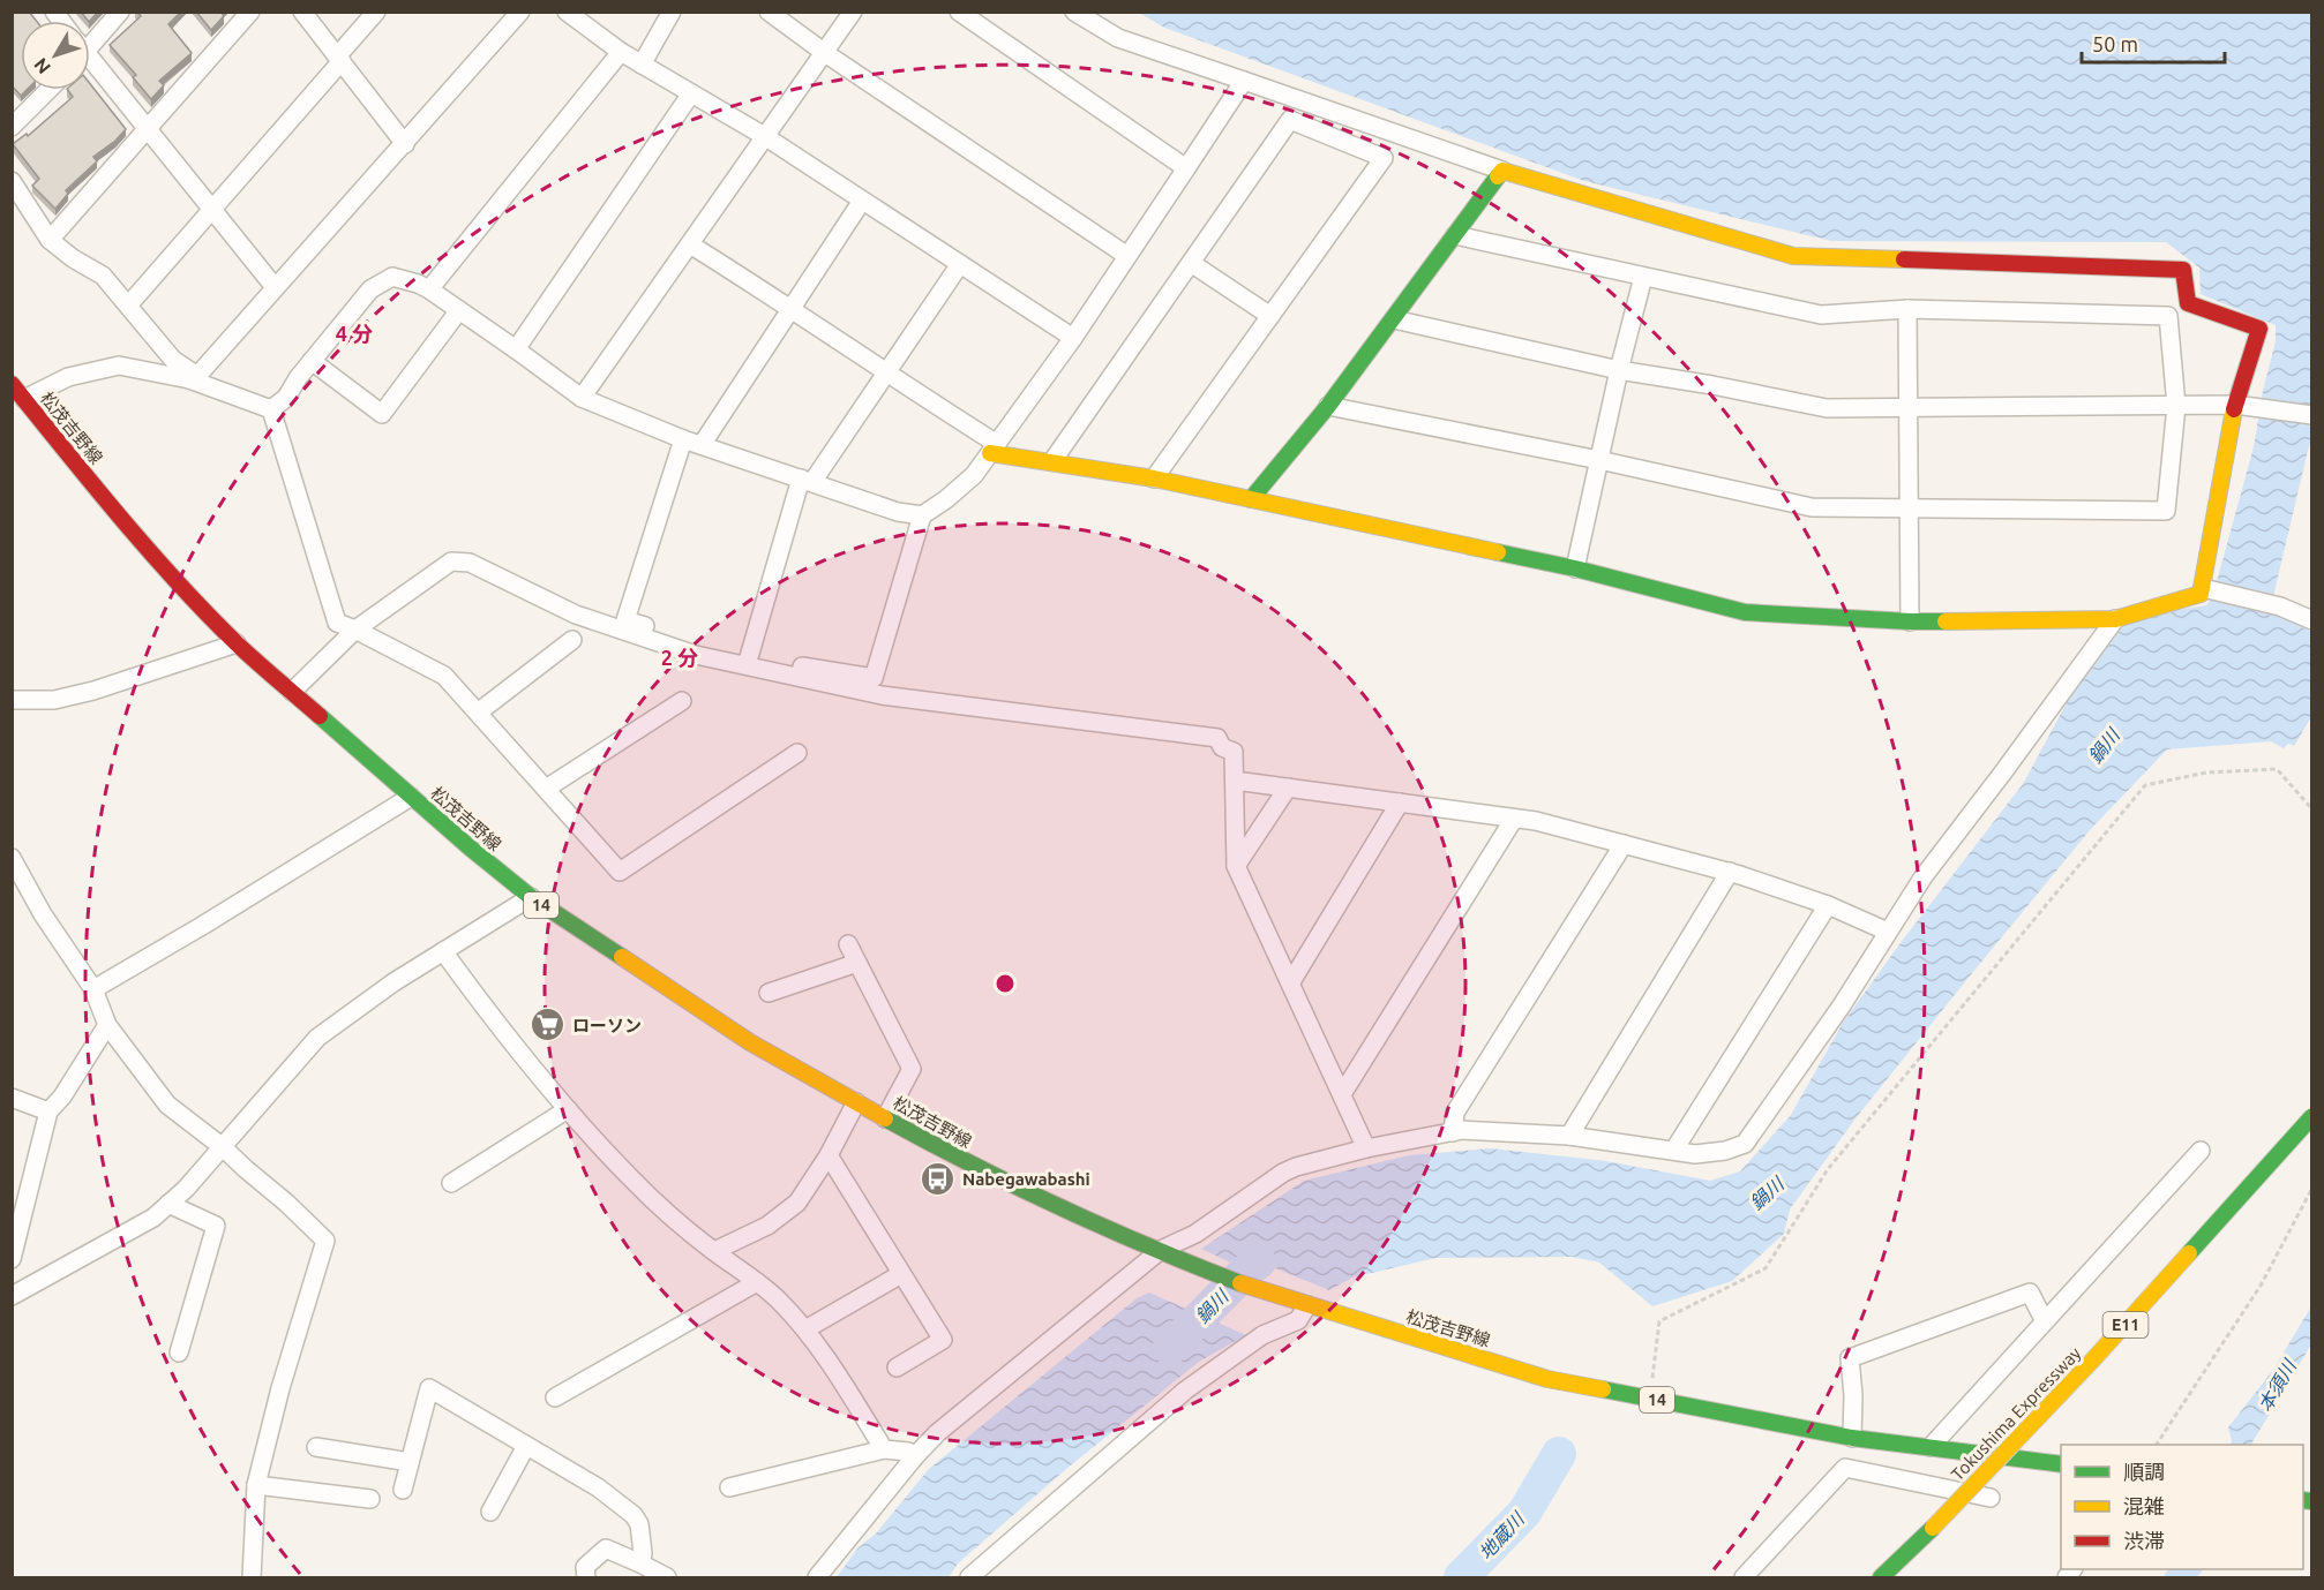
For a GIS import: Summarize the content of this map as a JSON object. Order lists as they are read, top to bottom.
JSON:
{
  "streets": {
    "main road": [
      "松茂吉野線",
      "14",
      "E11",
      "Tokushima Expressway"
    ]
  },
  "water": ["鍋川", "本須川", "地蔵川"],
  "places": {
    "supermarket": ["ローソン"],
    "bus stop": ["Nabegawabashi"]
  },
  "legend": ["順調", "混雑", "渋滞"],
  "scale_bar": "50 m",
  "north": "bottom left",
  "rings": ["4 分", "2 分"]
}
